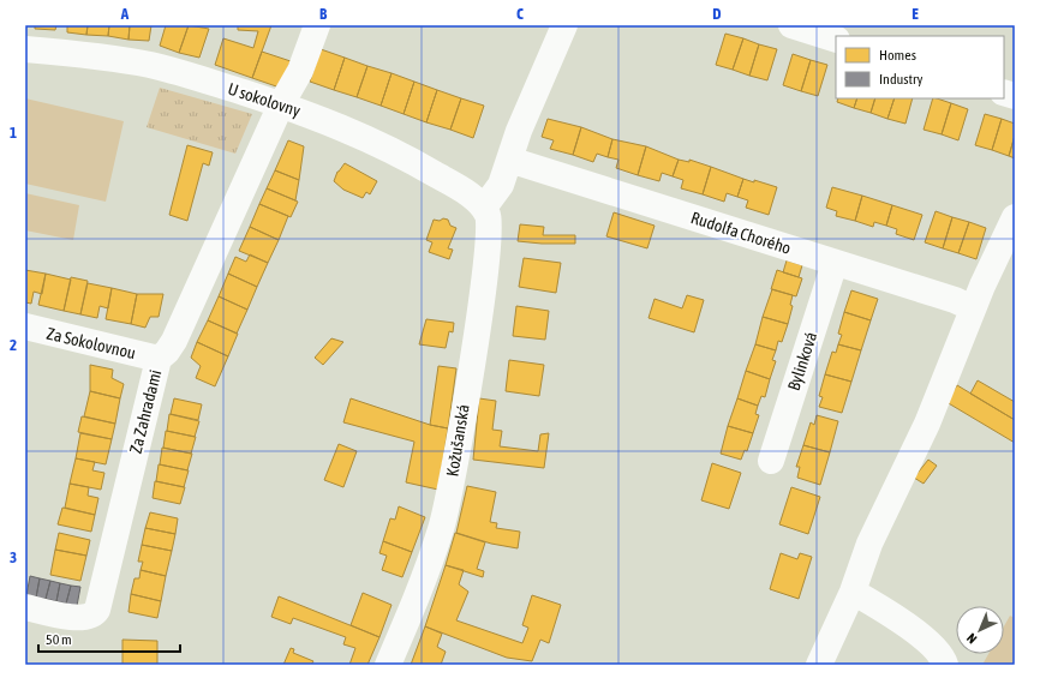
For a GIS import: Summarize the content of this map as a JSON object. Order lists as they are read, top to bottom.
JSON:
{
  "streets": {
    "street": [
      "U sokolovny",
      "Rudolfa Chorého",
      "Za Sokolovnou",
      "Bylinková",
      "Za Zahradami",
      "Kožušanská"
    ]
  },
  "crossings": [
    ["U sokolovny", "Za Zahradami"],
    ["U sokolovny", "Kožušanská"],
    ["Rudolfa Chorého", "Bylinková"],
    ["Za Sokolovnou", "Za Zahradami"]
  ],
  "legend": ["Homes", "Industry"],
  "scale_bar": "50 m",
  "north": "bottom left",
  "grid": {
    "columns": [
      "A",
      "B",
      "C",
      "D",
      "E"
    ],
    "rows": ["1", "2", "3"]
  }
}
